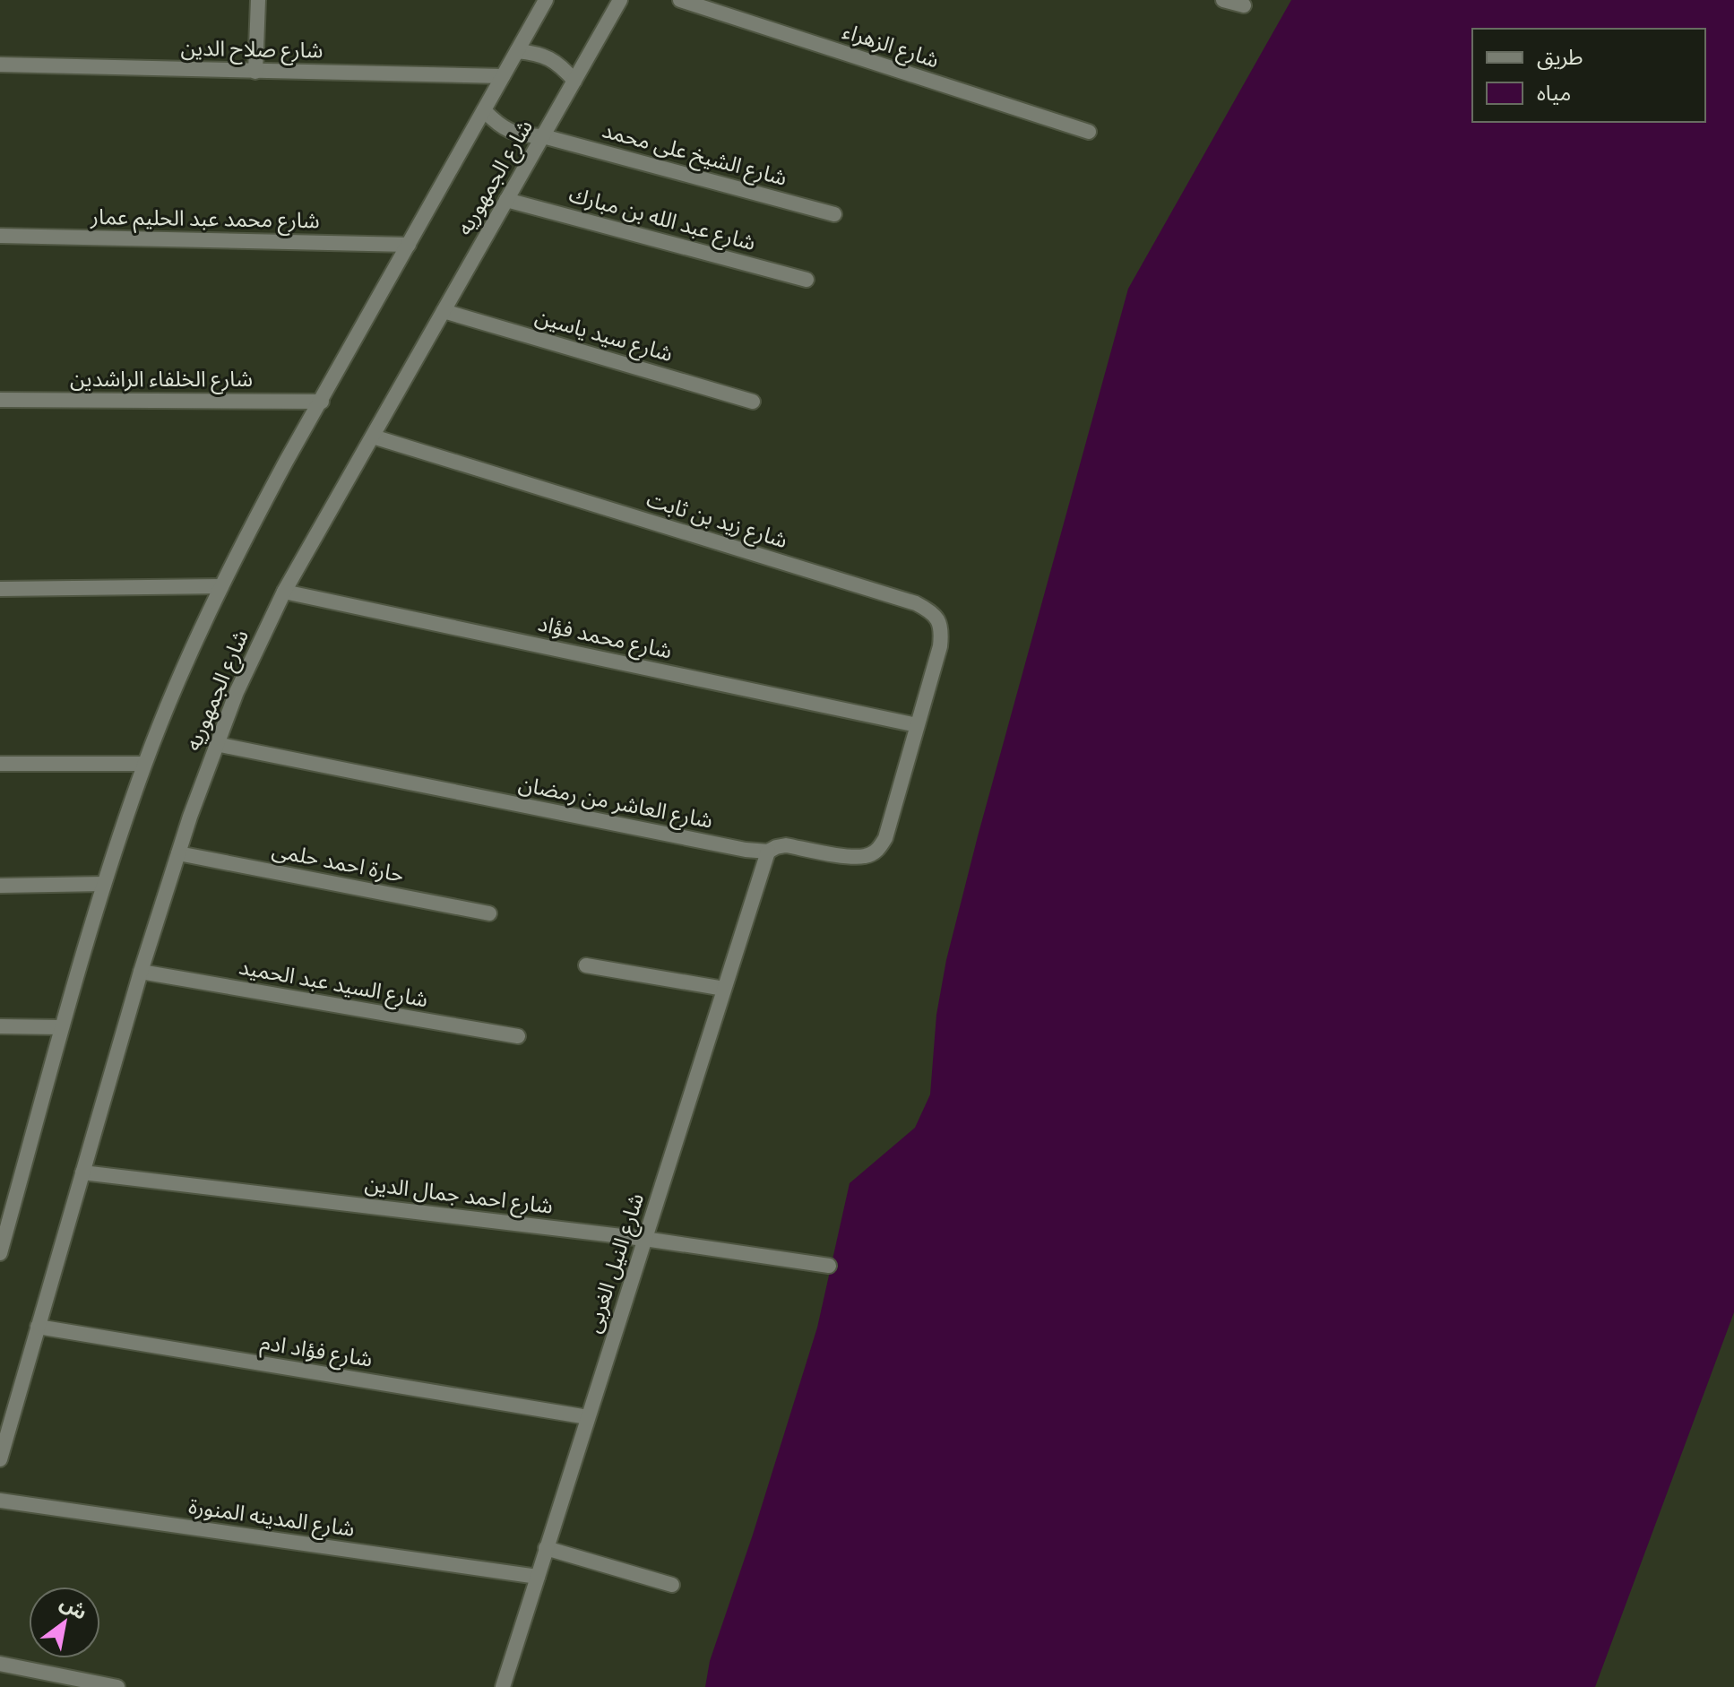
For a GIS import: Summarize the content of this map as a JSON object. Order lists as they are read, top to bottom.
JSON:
{
  "streets": {
    "street": [
      "شارع الزهراء",
      "شارع صلاح الدين",
      "شارع الشيخ على محمد",
      "شارع الجمهوريه",
      "شارع محمد عبد الحليم عمار",
      "شارع عبد الله بن مبارك",
      "شارع سيد ياسين",
      "شارع الخلفاء الراشدين",
      "شارع زيد بن ثابت",
      "شارع محمد فؤاد",
      "شارع العاشر من رمضان",
      "حارة احمد حلمى",
      "شارع السيد عبد الحميد",
      "شارع احمد جمال الدين",
      "شارع النيل الغربى",
      "شارع فؤاد ادم",
      "شارع المدينه المنورة"
    ]
  },
  "crossings": [
    ["شارع صلاح الدين", "شارع الشيخ على محمد"],
    ["شارع صلاح الدين", "شارع الجمهوريه"],
    ["شارع الشيخ على محمد", "شارع الجمهوريه"],
    ["شارع الجمهوريه", "شارع محمد عبد الحليم عمار"],
    ["شارع الجمهوريه", "شارع عبد الله بن مبارك"],
    ["شارع الجمهوريه", "شارع سيد ياسين"],
    ["شارع الجمهوريه", "شارع الخلفاء الراشدين"],
    ["شارع الجمهوريه", "شارع زيد بن ثابت"],
    ["شارع الجمهوريه", "شارع محمد فؤاد"],
    ["شارع الجمهوريه", "شارع العاشر من رمضان"],
    ["شارع الجمهوريه", "حارة احمد حلمى"],
    ["شارع الجمهوريه", "شارع السيد عبد الحميد"],
    ["شارع الجمهوريه", "شارع احمد جمال الدين"],
    ["شارع الجمهوريه", "شارع فؤاد ادم"],
    ["شارع زيد بن ثابت", "شارع محمد فؤاد"],
    ["شارع زيد بن ثابت", "شارع العاشر من رمضان"],
    ["شارع محمد فؤاد", "شارع العاشر من رمضان"],
    ["شارع العاشر من رمضان", "شارع النيل الغربى"],
    ["شارع احمد جمال الدين", "شارع النيل الغربى"],
    ["شارع النيل الغربى", "شارع فؤاد ادم"],
    ["شارع النيل الغربى", "شارع المدينه المنورة"]
  ],
  "legend": ["طريق", "مياه"],
  "north": "top right"
}
